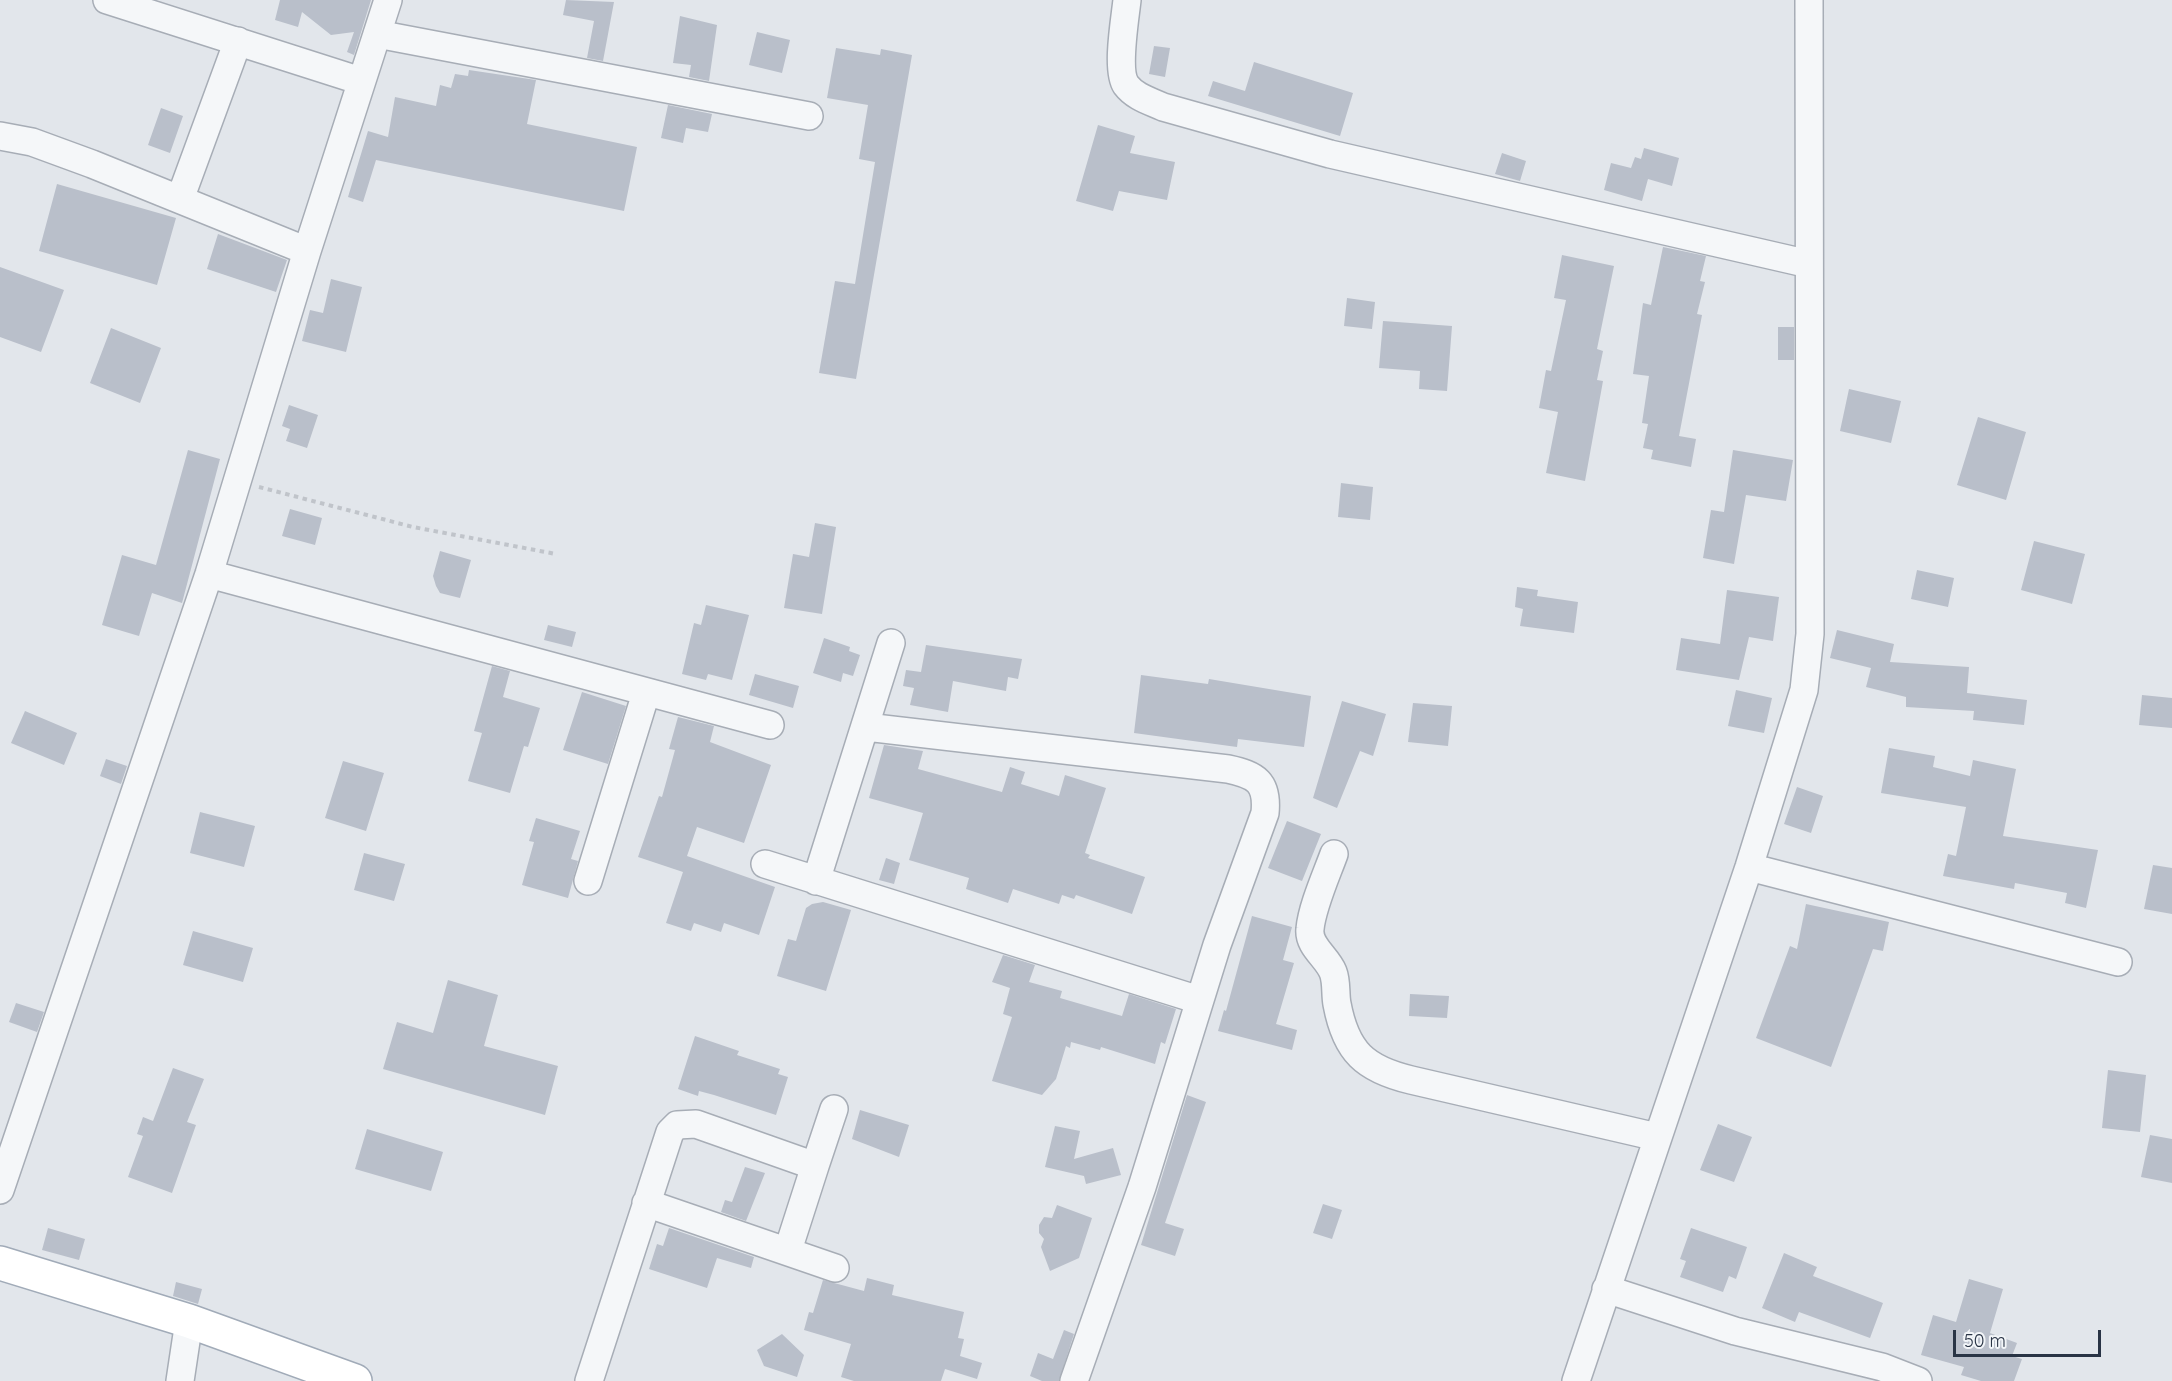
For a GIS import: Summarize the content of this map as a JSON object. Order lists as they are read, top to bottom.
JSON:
{
  "scale_bar": "50 m"
}
